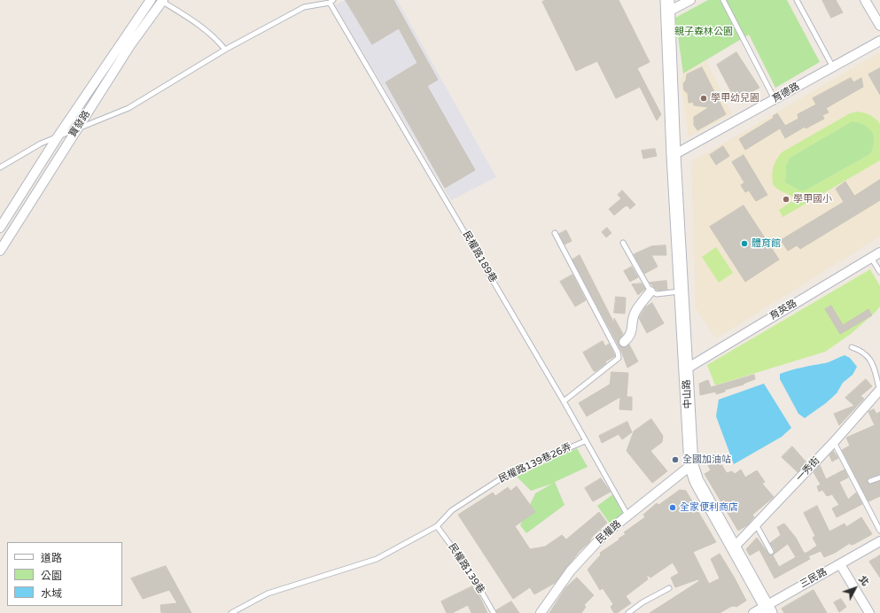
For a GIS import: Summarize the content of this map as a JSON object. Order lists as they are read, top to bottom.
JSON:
{
  "streets": {
    "main road": ["中山路"],
    "street": [
      "育德路",
      "寶發路",
      "育英路",
      "一秀街",
      "民權路",
      "三民路"
    ],
    "lane": ["民權路189巷", "民權路139巷26弄", "民權路139巷"]
  },
  "crossings": [
    ["育德路", "中山路"],
    ["民權路189巷", "民權路139巷26弄"],
    ["民權路189巷", "民權路"],
    ["育英路", "中山路"],
    ["中山路", "一秀街"],
    ["中山路", "民權路"],
    ["中山路", "三民路"],
    ["民權路139巷26弄", "民權路139巷"]
  ],
  "parks": ["親子森林公園"],
  "places": [
    "學甲幼兒園",
    "學甲國小",
    "體育館",
    "全國加油站",
    "全家便利商店"
  ],
  "legend": ["道路", "公園", "水域"],
  "north": "top right"
}
